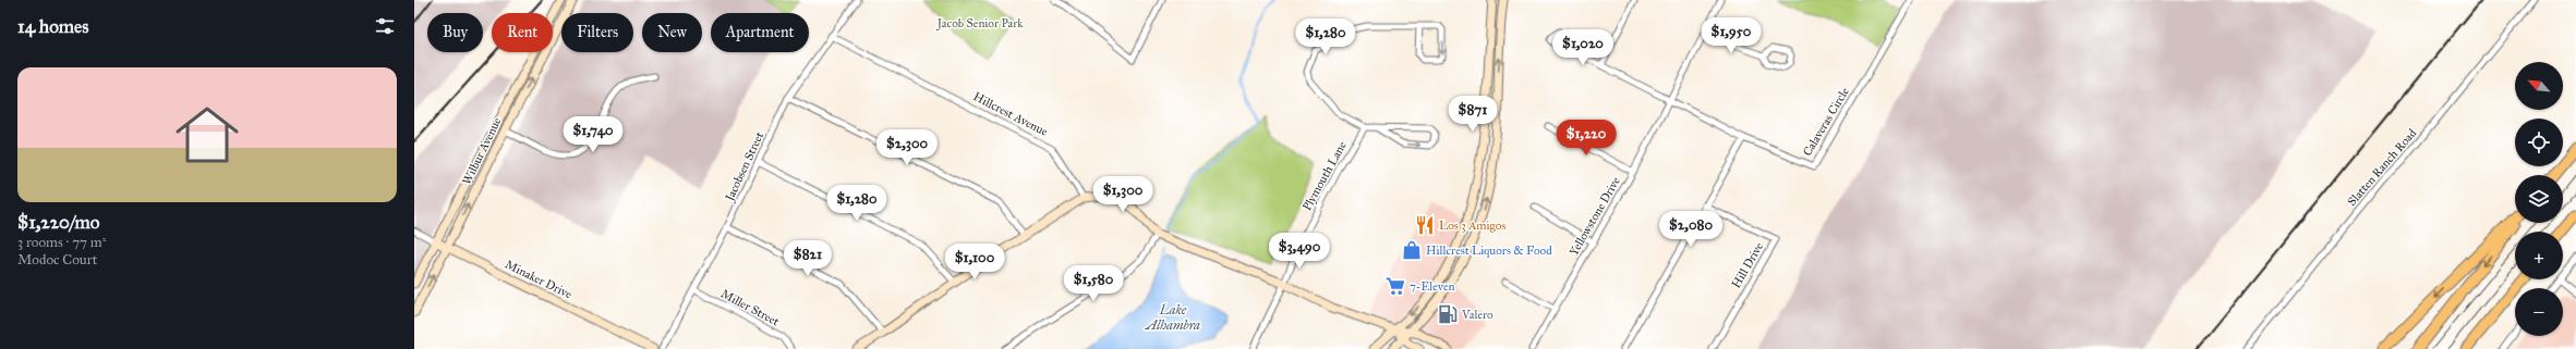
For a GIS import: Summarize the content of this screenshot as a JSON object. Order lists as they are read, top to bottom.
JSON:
{
  "streets": {
    "main road": ["Wilbur Avenue", "Minaker Drive"],
    "street": [
      "Hillcrest Avenue",
      "Calaveras Circle",
      "Jacobsen Street",
      "Slatten Ranch Road",
      "Plymouth Lane",
      "Yellowstone Drive",
      "Hill Drive",
      "Miller Street"
    ]
  },
  "crossings": [
    ["Hillcrest Avenue", "Jacobsen Street"],
    ["Calaveras Circle", "Yellowstone Drive"],
    ["Wilbur Avenue", "Minaker Drive"],
    ["Jacobsen Street", "Miller Street"]
  ],
  "water": ["Lake Alhambra"],
  "parks": ["Jacob Senior Park"],
  "places": {
    "restaurant": ["Los 3 Amigos"],
    "shop": ["Hillcrest Liquors & Food"],
    "supermarket": ["7-Eleven"],
    "fuel station": ["Valero"]
  },
  "north": "top left",
  "page": {
    "heading": "14 homes",
    "chip": [
      "Buy",
      "Rent",
      "Filters",
      "New",
      "Apartment"
    ],
    "price": [
      "$1,950",
      "$1,280",
      "$1,020",
      "$871",
      "$1,740",
      "$1,220",
      "$2,300",
      "$1,300",
      "$1,280",
      "$2,080",
      "$3,490",
      "$821",
      "$1,100",
      "$1,580"
    ],
    "list": [
      {
        "name": "$1,220/mo",
        "note": "3 rooms · 77 m² · Modoc Court"
      }
    ],
    "map_buttons": ["+", "−"]
  }
}
